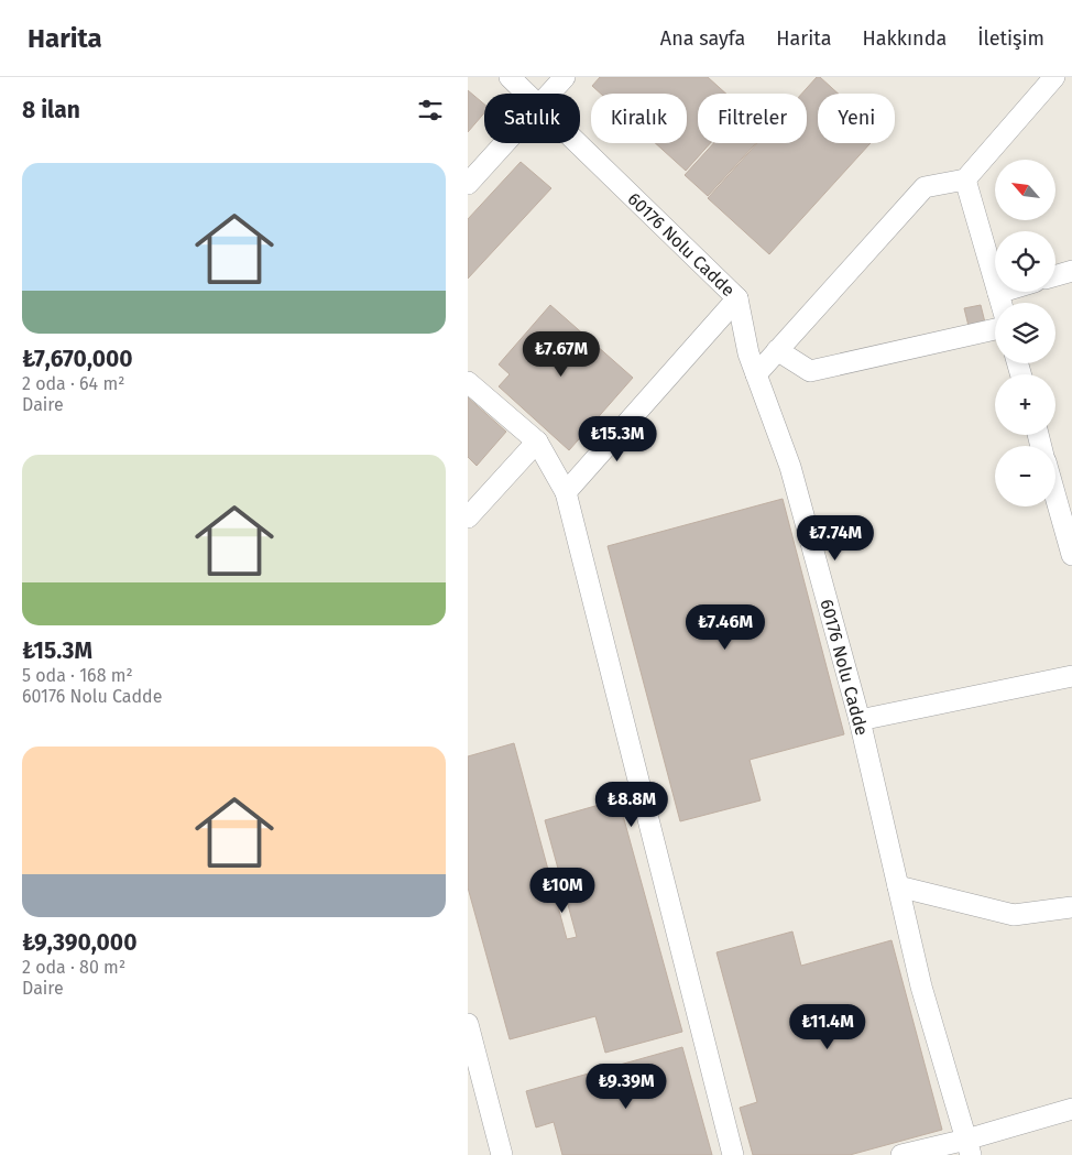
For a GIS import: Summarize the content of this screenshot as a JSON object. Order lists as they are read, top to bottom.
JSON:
{
  "streets": {
    "street": ["60176 Nolu Cadde"]
  },
  "north": "top left",
  "page": {
    "header": "Harita",
    "nav": [
      "Ana sayfa",
      "Harita",
      "Hakkında",
      "İletişim"
    ],
    "heading": "8 ilan",
    "chip": [
      "Satılık",
      "Kiralık",
      "Filtreler",
      "Yeni"
    ],
    "list": [
      {
        "name": "₺7,670,000",
        "note": "2 oda · 64 m² · Daire"
      },
      {
        "name": "₺15.3M",
        "note": "5 oda · 168 m² · 60176 Nolu Cadde"
      },
      {
        "name": "₺9,390,000",
        "note": "2 oda · 80 m² · Daire"
      }
    ],
    "map_buttons": ["+", "−"],
    "price": [
      "₺7.67M",
      "₺15.3M",
      "₺7.74M",
      "₺7.46M",
      "₺8.8M",
      "₺10M",
      "₺11.4M",
      "₺9.39M"
    ]
  }
}
